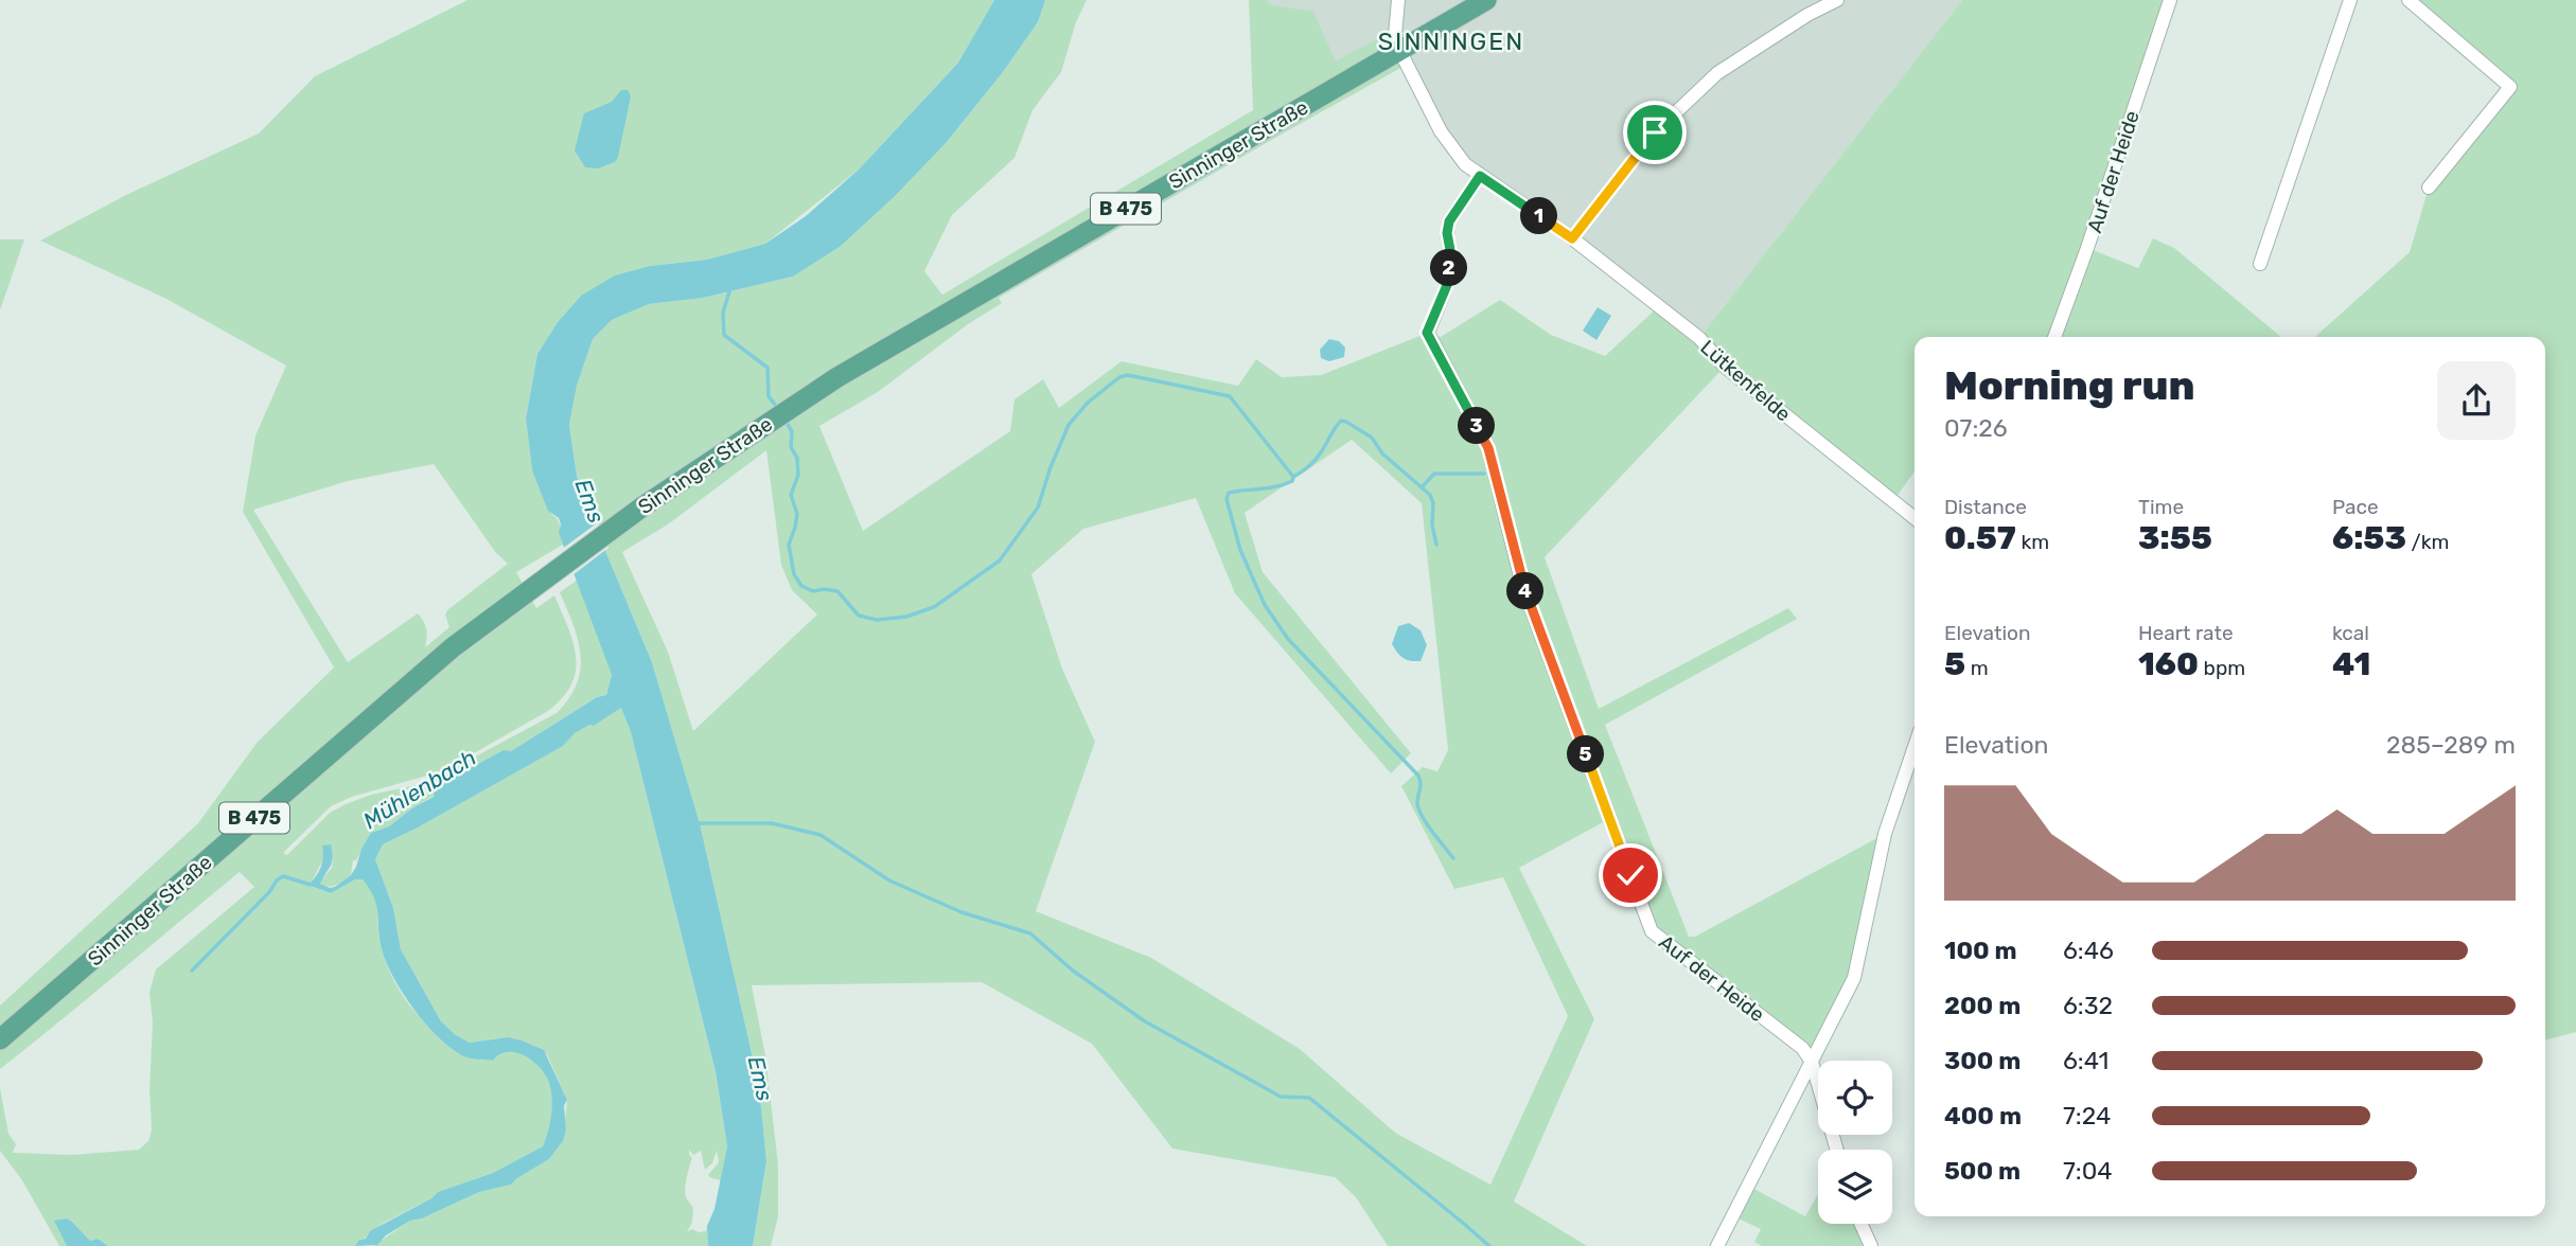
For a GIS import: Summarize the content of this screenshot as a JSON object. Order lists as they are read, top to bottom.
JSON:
{
  "streets": {
    "main road": ["Sinninger Straße", "B 475"],
    "street": ["Auf der Heide", "Lütkenfelde"]
  },
  "crossings": [
    ["Sinninger Straße", "Lütkenfelde"],
    ["Auf der Heide", "Lütkenfelde"]
  ],
  "districts": ["SINNINGEN"],
  "water": ["Ems", "Mühlenbach"],
  "page": {
    "pins": [
      "1",
      "2",
      "3",
      "4",
      "5"
    ],
    "heading": ["Morning run", "07:26"],
    "stats": [
      ["Distance", "0.57 km"],
      ["Time", "3:55"],
      ["Pace", "6:53 /km"],
      ["Elevation", "5 m"],
      ["Heart rate", "160 bpm"],
      ["kcal", "41"]
    ],
    "chart": ["Elevation", "285–289 m"],
    "list": [
      {
        "name": "100 m",
        "note": "6:46"
      },
      {
        "name": "200 m",
        "note": "6:32"
      },
      {
        "name": "300 m",
        "note": "6:41"
      },
      {
        "name": "400 m",
        "note": "7:24"
      },
      {
        "name": "500 m",
        "note": "7:04"
      }
    ]
  }
}
